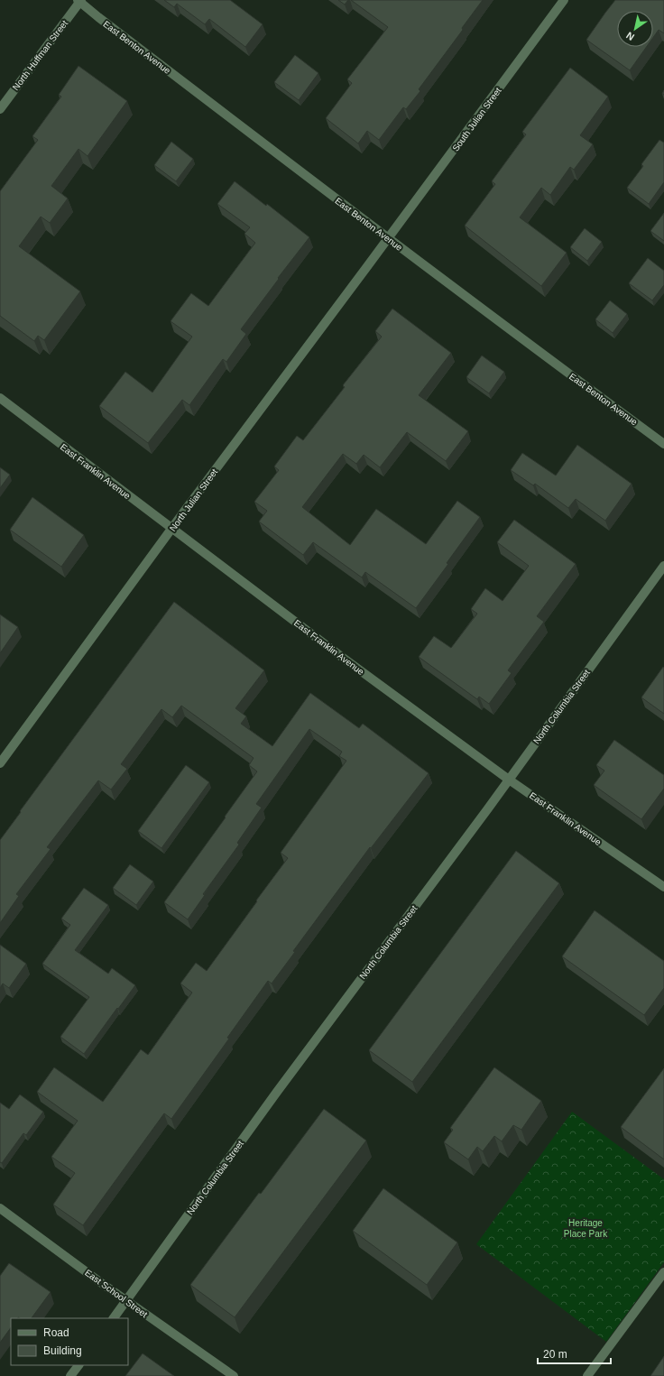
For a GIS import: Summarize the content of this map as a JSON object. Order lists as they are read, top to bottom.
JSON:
{
  "streets": {
    "street": [
      "East Benton Avenue",
      "North Huffman Street",
      "South Julian Street",
      "East Franklin Avenue",
      "North Julian Street",
      "North Columbia Street",
      "East School Street"
    ]
  },
  "crossings": [
    ["East Benton Avenue", "North Huffman Street"],
    ["East Benton Avenue", "South Julian Street"],
    ["East Benton Avenue", "North Julian Street"],
    ["South Julian Street", "North Julian Street"],
    ["East Franklin Avenue", "North Julian Street"],
    ["East Franklin Avenue", "North Columbia Street"],
    ["North Columbia Street", "East School Street"]
  ],
  "parks": ["Heritage Place Park"],
  "legend": ["Road", "Building"],
  "scale_bar": "20 m",
  "north": "bottom left"
}
